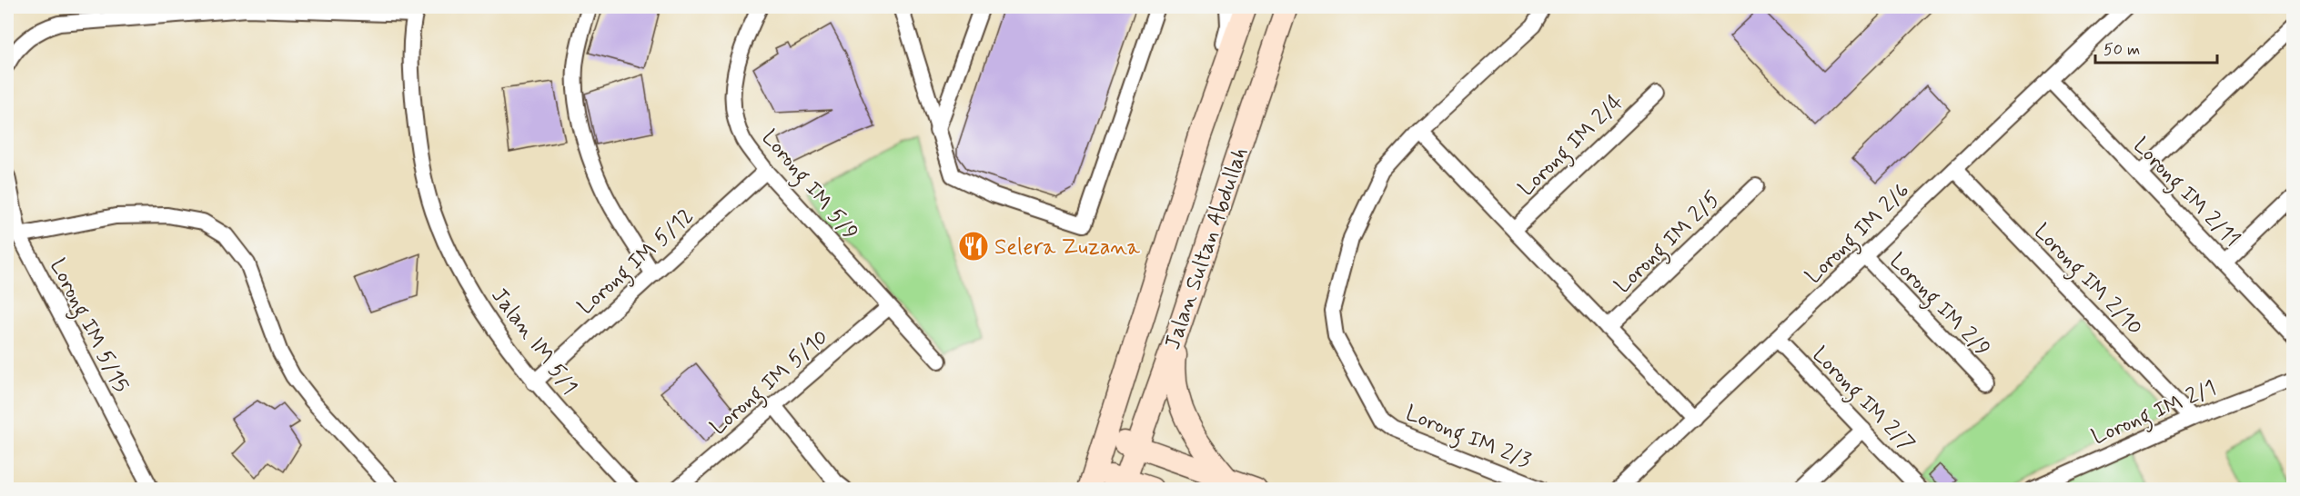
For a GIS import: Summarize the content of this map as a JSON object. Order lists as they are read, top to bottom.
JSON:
{
  "streets": {
    "main road": ["Jalan Sultan Abdullah"],
    "street": [
      "Lorong IM 2/4",
      "Lorong IM 5/9",
      "Lorong IM 2/11",
      "Lorong IM 2/6",
      "Lorong IM 2/5",
      "Lorong IM 5/12",
      "Lorong IM 2/10",
      "Lorong IM 2/9",
      "Lorong IM 5/15",
      "Jalan IM 5/1",
      "Lorong IM 5/10",
      "Lorong IM 2/7",
      "Lorong IM 2/1",
      "Lorong IM 2/3"
    ]
  },
  "crossings": [
    ["Lorong IM 5/9", "Lorong IM 5/12"],
    ["Lorong IM 5/9", "Lorong IM 5/10"],
    ["Lorong IM 2/11", "Lorong IM 2/6"],
    ["Lorong IM 2/6", "Lorong IM 2/10"],
    ["Lorong IM 2/6", "Lorong IM 2/9"],
    ["Lorong IM 2/6", "Lorong IM 2/7"],
    ["Lorong IM 5/12", "Jalan IM 5/1"],
    ["Lorong IM 2/10", "Lorong IM 2/1"]
  ],
  "places": {
    "restaurant": ["Selera Zuzana"]
  },
  "scale_bar": "50 m"
}
